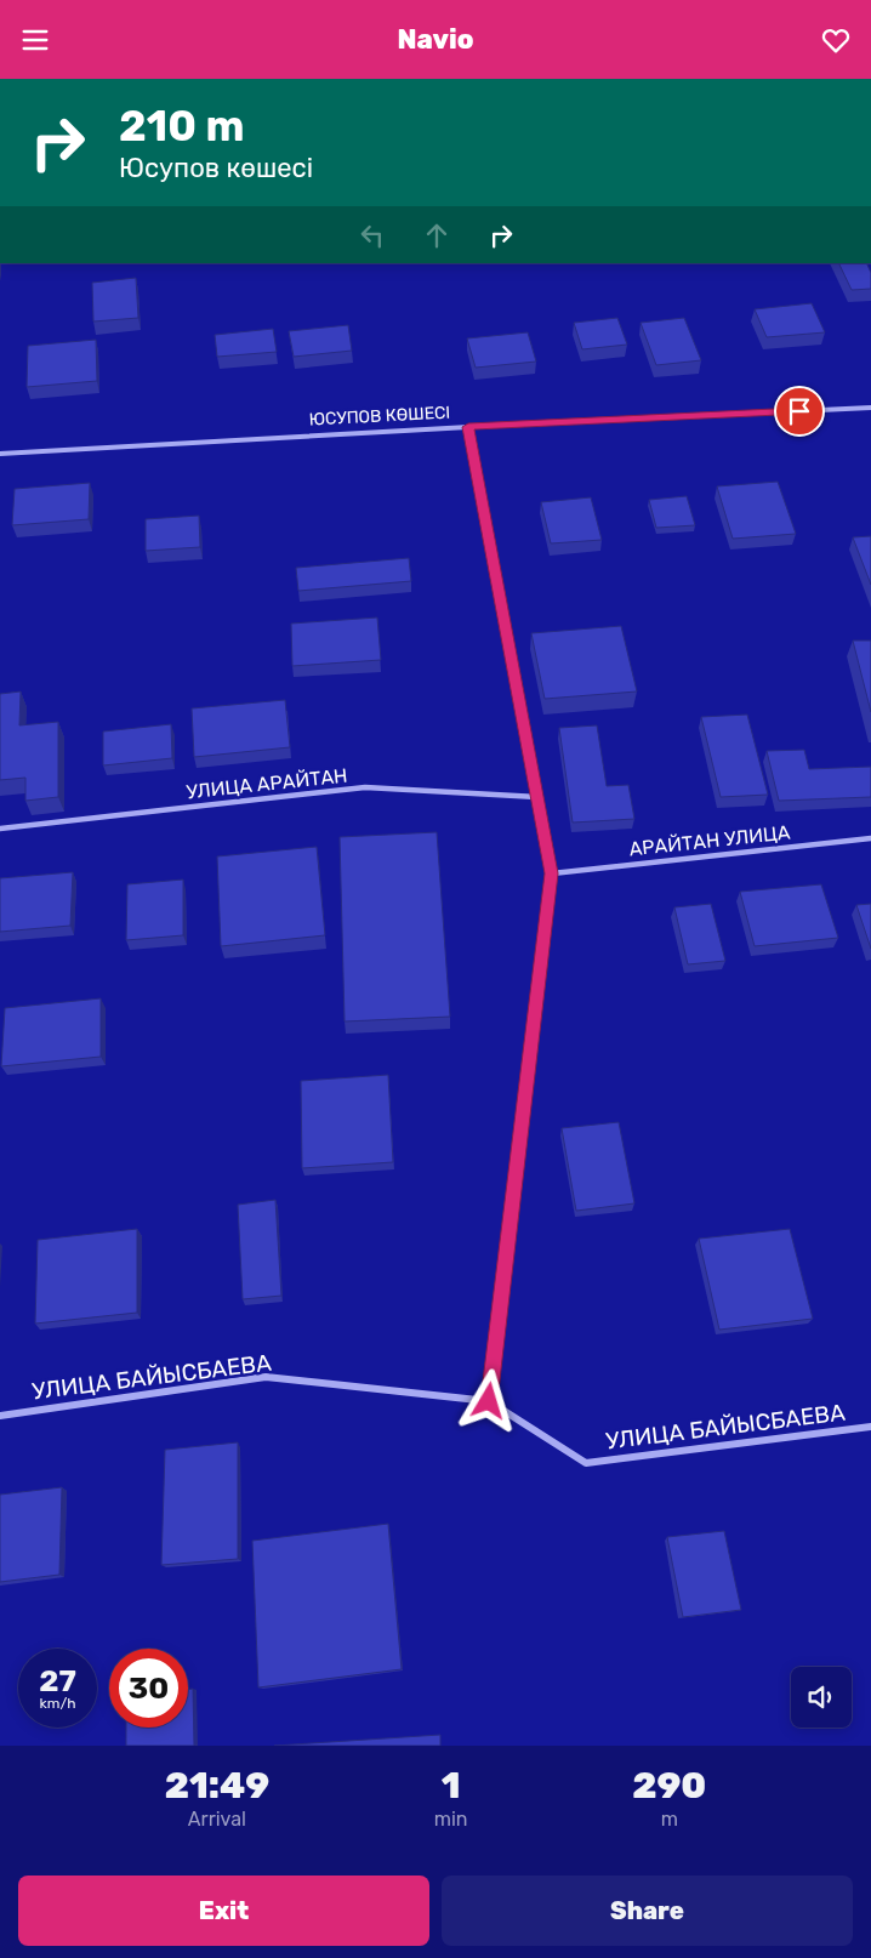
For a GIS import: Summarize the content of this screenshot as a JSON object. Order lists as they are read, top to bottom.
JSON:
{
  "streets": {
    "street": [
      "ЮСУПОВ КӨШЕСІ",
      "УЛИЦА АРАЙТАН",
      "АРАЙТАН УЛИЦА",
      "УЛИЦА БАЙЫСБАЕВА"
    ]
  },
  "page": {
    "header": "Navio",
    "turn": ["210 m", "Юсупов көшесі"],
    "speed": "27 km/h",
    "limit": "30",
    "eta": [
      "21:49",
      "Arrival",
      "1",
      "min",
      "290",
      "m"
    ],
    "buttons": ["Exit", "Share"]
  }
}
